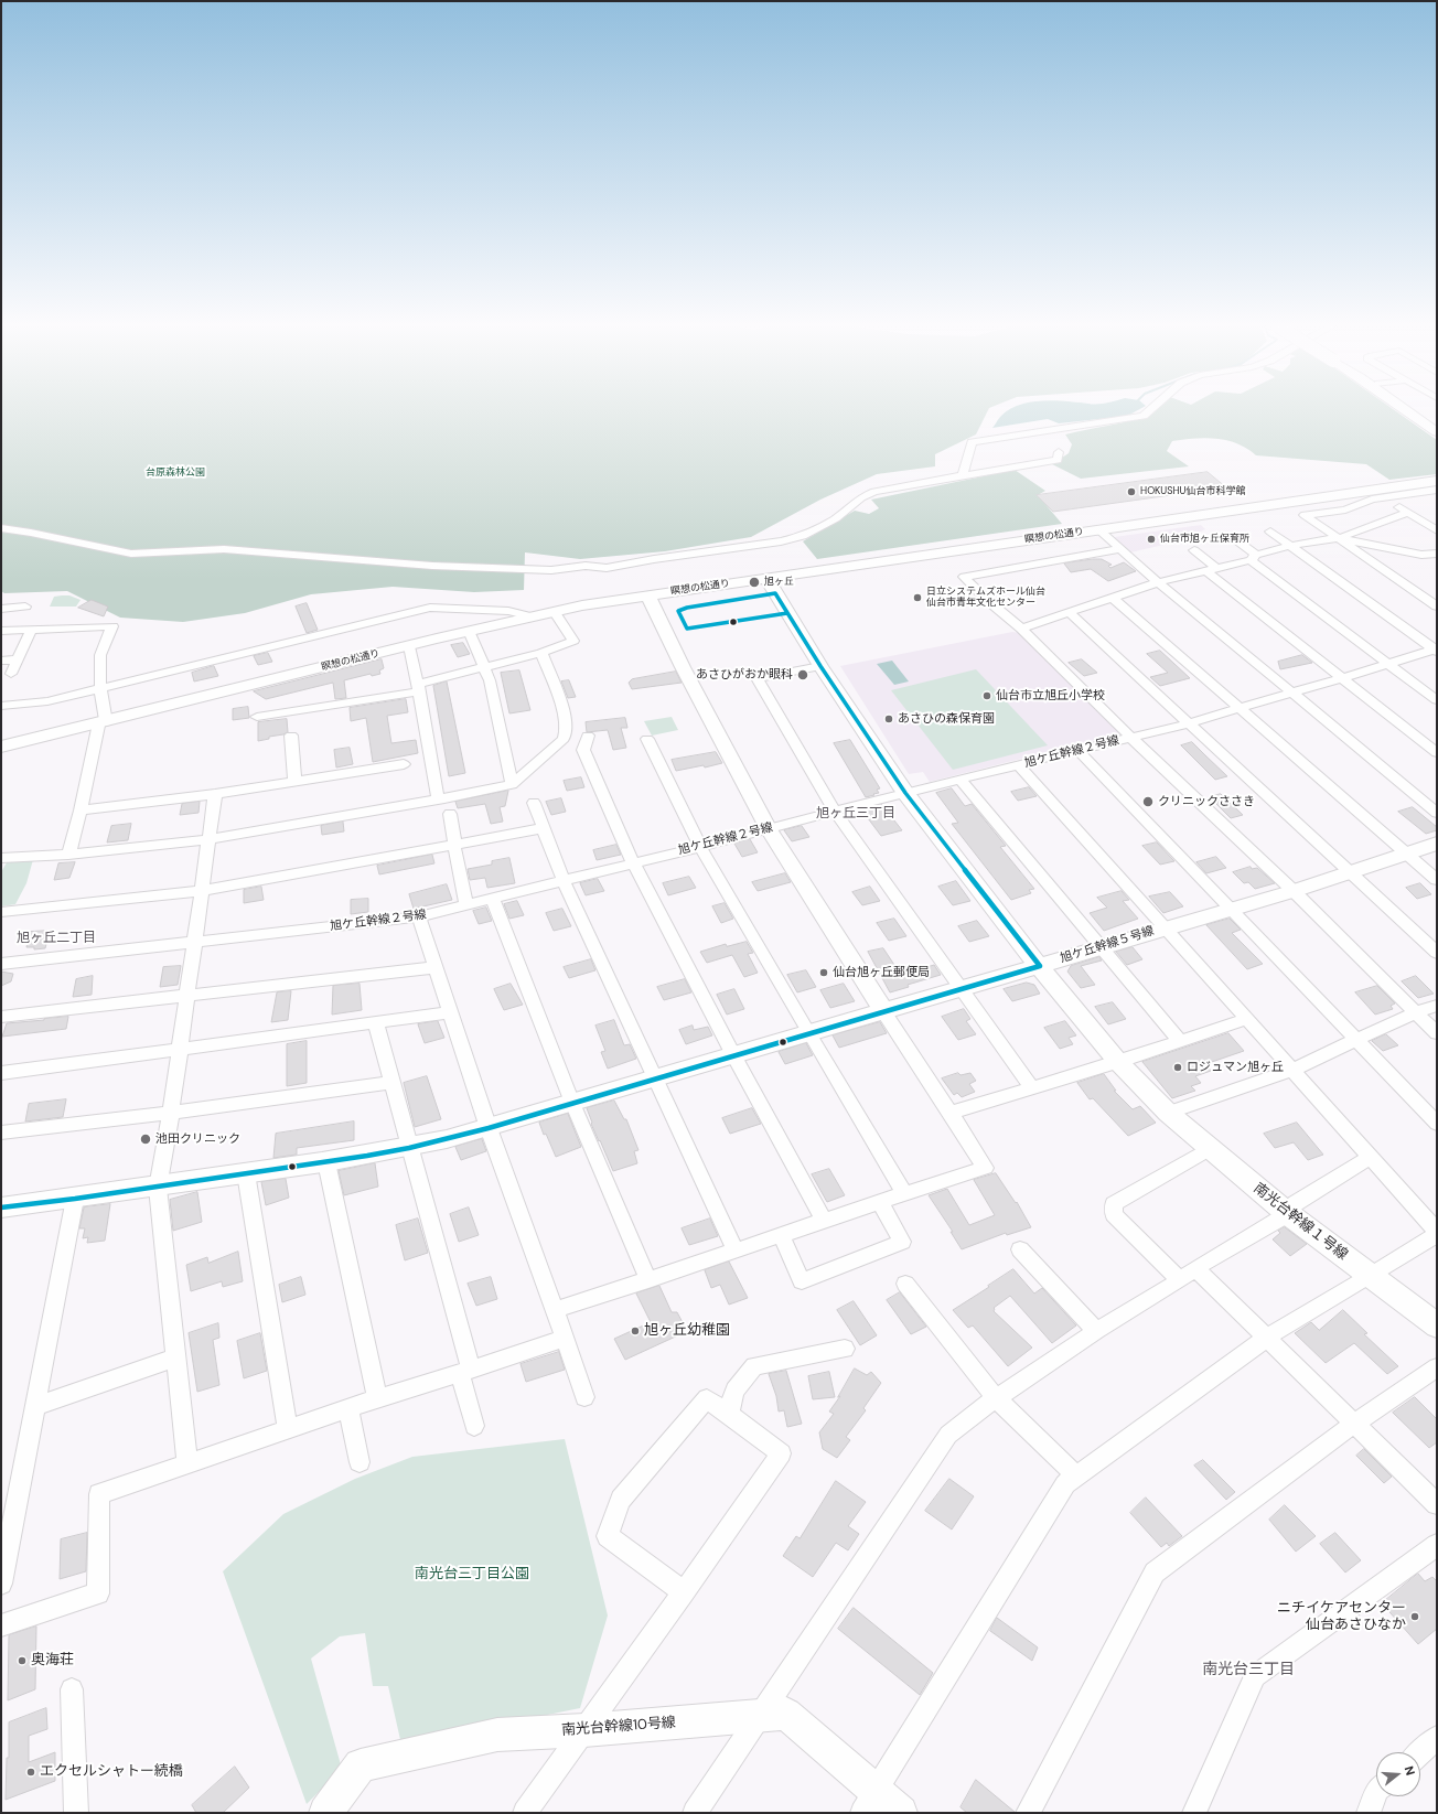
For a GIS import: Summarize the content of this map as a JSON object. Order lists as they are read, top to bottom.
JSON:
{
  "streets": {
    "street": [
      "瞑想の松通り",
      "旭ケ丘幹線２号線",
      "旭ケ丘幹線５号線",
      "南光台幹線１号線",
      "南光台幹線10号線"
    ]
  },
  "crossings": [
    ["瞑想の松通り", "南光台幹線１号線"],
    ["旭ケ丘幹線２号線", "南光台幹線１号線"],
    ["旭ケ丘幹線５号線", "南光台幹線１号線"]
  ],
  "districts": ["旭ヶ丘三丁目", "旭ヶ丘二丁目", "南光台三丁目"],
  "parks": ["台原森林公園", "南光台三丁目公園"],
  "places": [
    "HOKUSHU仙台市科学館",
    "仙台市旭ヶ丘保育所",
    "旭ヶ丘",
    "日立システムズホール仙台 仙台市青年文化センター",
    "あさひがおか眼科",
    "仙台市立旭丘小学校",
    "あさひの森保育園",
    "クリニックささき",
    "仙台旭ヶ丘郵便局",
    "ロジュマン旭ヶ丘",
    "池田クリニック",
    "旭ヶ丘幼稚園",
    "ニチイケアセンター 仙台あさひなか",
    "奥海荘",
    "エクセルシャトー続橋"
  ],
  "north": "right"
}
